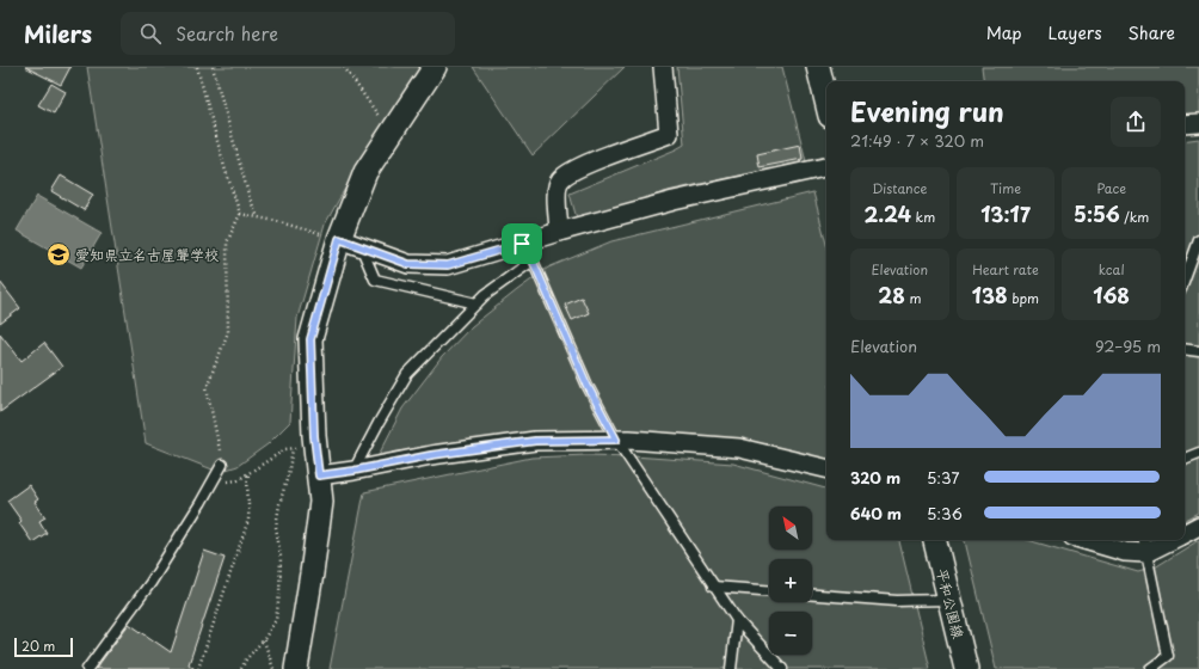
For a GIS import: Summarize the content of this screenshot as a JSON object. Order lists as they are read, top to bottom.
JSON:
{
  "streets": {
    "street": ["平和公園線"]
  },
  "places": {
    "school or university": ["愛知県立名古屋聾学校"]
  },
  "scale_bar": "20 m",
  "north": "top left",
  "page": {
    "header": "Milers",
    "search": "Search here",
    "nav": ["Map", "Layers", "Share"],
    "heading": ["Evening run", "21:49 · 7 × 320 m"],
    "stats": [
      ["Distance", "2.24 km"],
      ["Time", "13:17"],
      ["Pace", "5:56 /km"],
      ["Elevation", "28 m"],
      ["Heart rate", "138 bpm"],
      ["kcal", "168"]
    ],
    "chart": ["Elevation", "92–95 m"],
    "list": [
      {
        "name": "320 m",
        "note": "5:37"
      },
      {
        "name": "640 m",
        "note": "5:36"
      }
    ],
    "map_buttons": ["+", "−"],
    "scale": "20 m"
  }
}
